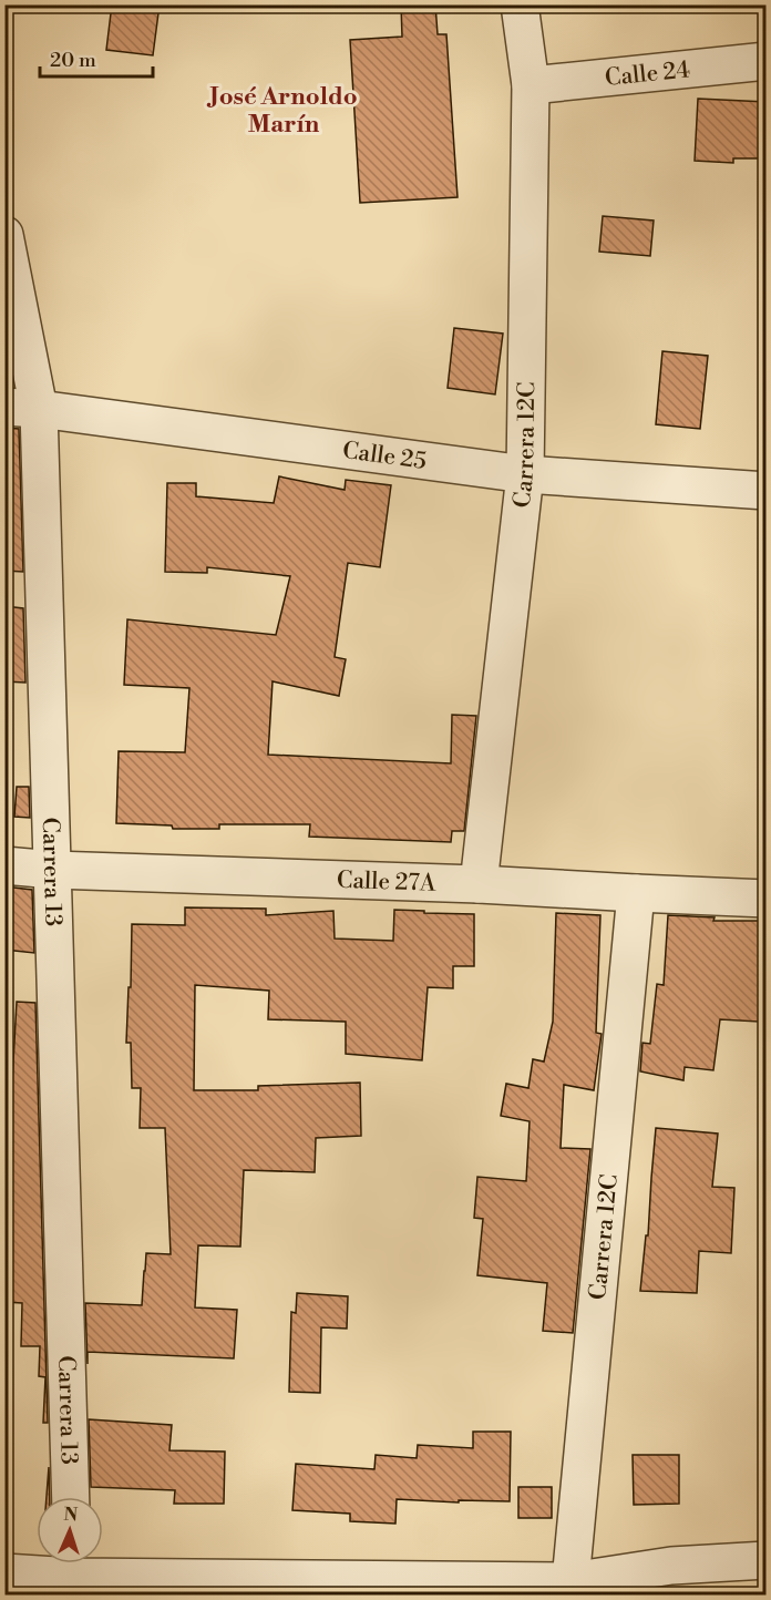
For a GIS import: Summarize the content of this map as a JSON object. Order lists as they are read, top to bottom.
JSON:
{
  "streets": {
    "street": [
      "Calle 24",
      "Carrera 12C",
      "Calle 25",
      "Carrera 13",
      "Calle 27A"
    ]
  },
  "crossings": [
    ["Calle 24", "Carrera 12C"],
    ["Carrera 12C", "Calle 25"],
    ["Carrera 12C", "Calle 27A"],
    ["Calle 25", "Carrera 13"],
    ["Carrera 13", "Calle 27A"]
  ],
  "districts": ["José Arnoldo Marín"],
  "scale_bar": "20 m",
  "north": "top"
}
